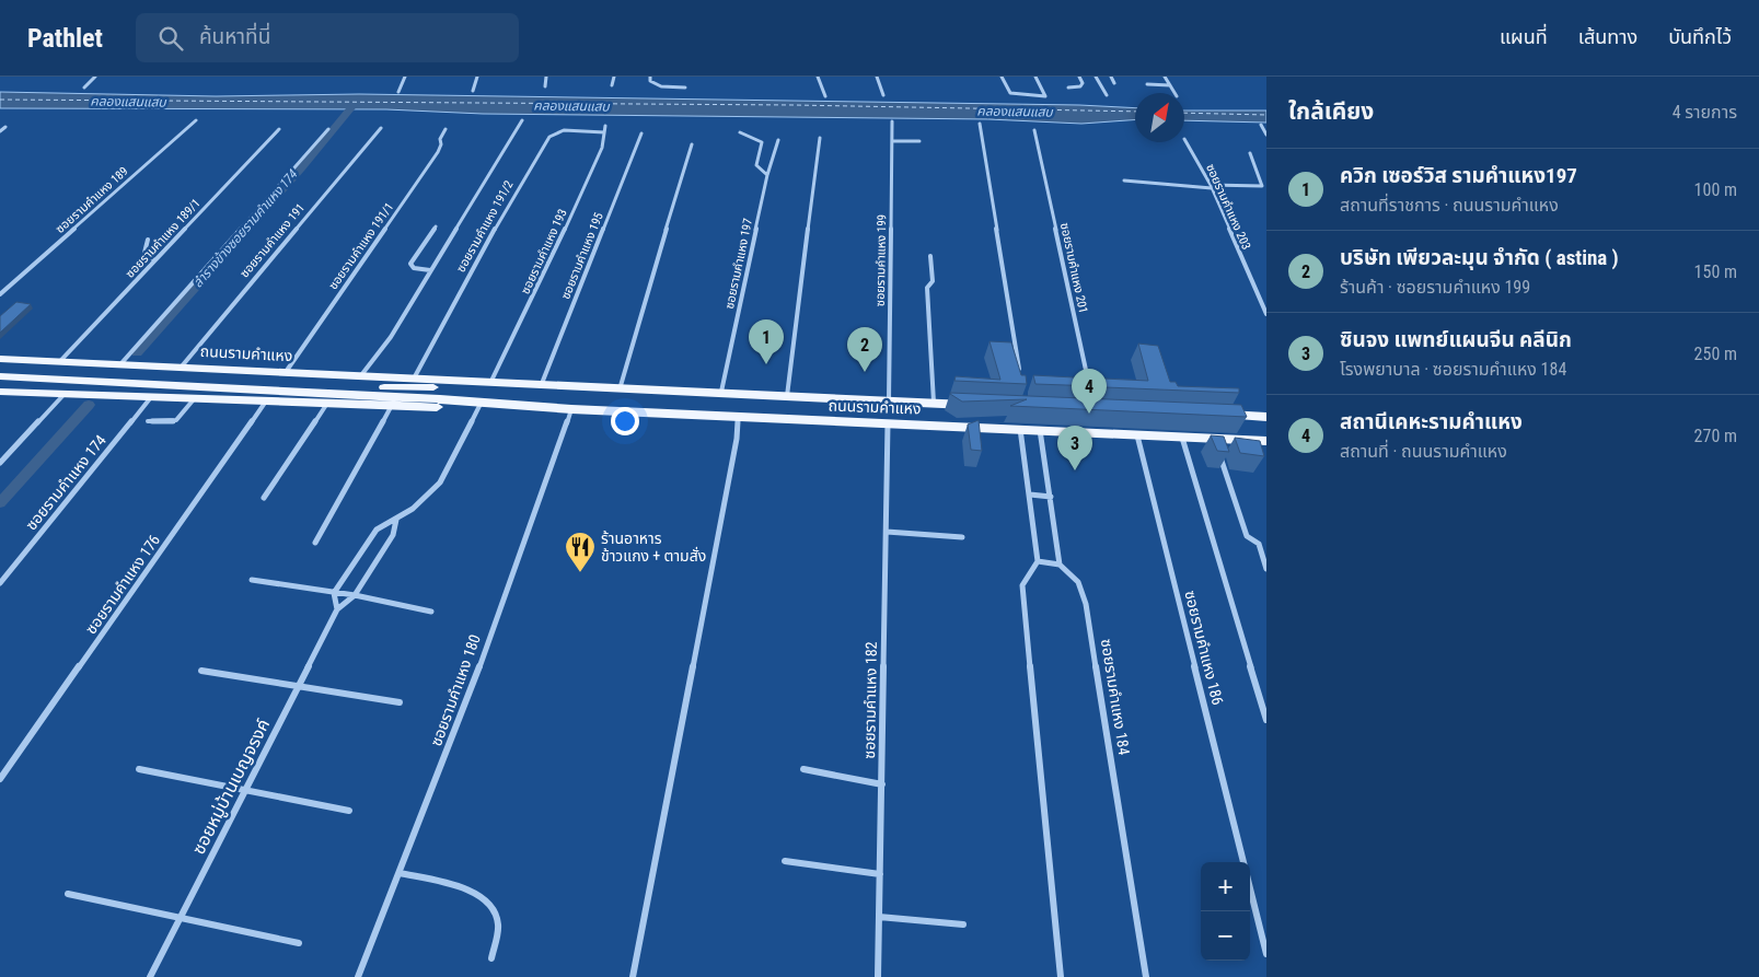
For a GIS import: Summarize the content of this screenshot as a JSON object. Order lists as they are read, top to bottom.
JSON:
{
  "streets": {
    "main road": ["ถนนรามคำแหง"],
    "street": [
      "ซอยรามคำแหง 189",
      "ซอยรามคำแหง 203",
      "ซอยรามคำแหง 191/2",
      "ซอยรามคำแหง 189/1",
      "ซอยรามคำแหง 191",
      "ซอยรามคำแหง 191/1",
      "ซอยรามคำแหง 193",
      "ซอยรามคำแหง 195",
      "ซอยรามคำแหง 199",
      "ซอยรามคำแหง 197",
      "ซอยรามคำแหง 201",
      "ซอยรามคำแหง 174",
      "ซอยรามคำแหง 176",
      "ซอยรามคำแหง 186",
      "ซอยรามคำแหง 180",
      "ซอยรามคำแหง 184",
      "ซอยรามคำแหง 182",
      "ซอยหมู่บ้านเบญจรงค์"
    ]
  },
  "crossings": [
    ["ซอยรามคำแหง 191/2", "ซอยรามคำแหง 193"],
    ["ซอยรามคำแหง 191/2", "ถนนรามคำแหง"],
    ["ซอยรามคำแหง 189/1", "ถนนรามคำแหง"],
    ["ซอยรามคำแหง 191", "ถนนรามคำแหง"],
    ["ซอยรามคำแหง 191/1", "ถนนรามคำแหง"],
    ["ซอยรามคำแหง 193", "ถนนรามคำแหง"],
    ["ซอยรามคำแหง 195", "ถนนรามคำแหง"],
    ["ซอยรามคำแหง 199", "ถนนรามคำแหง"],
    ["ซอยรามคำแหง 197", "ถนนรามคำแหง"],
    ["ถนนรามคำแหง", "ซอยรามคำแหง 174"],
    ["ถนนรามคำแหง", "ซอยรามคำแหง 176"],
    ["ถนนรามคำแหง", "ซอยรามคำแหง 186"],
    ["ถนนรามคำแหง", "ซอยรามคำแหง 180"],
    ["ถนนรามคำแหง", "ซอยรามคำแหง 182"]
  ],
  "water": ["คลองแสนแสบ", "ลำรางข้างซอยรามคำแหง 174"],
  "places": {
    "restaurant": ["ร้านอาหาร ข้าวแกง + ตามสั่ง"]
  },
  "north": "top right",
  "page": {
    "header": "Pathlet",
    "search": "ค้นหาที่นี่",
    "nav": ["แผนที่", "เส้นทาง", "บันทึกไว้"],
    "heading": ["ใกล้เคียง", "4 รายการ"],
    "list": [
      {
        "mark": "1",
        "name": "ควิก เซอร์วิส รามคำแหง197",
        "note": "สถานที่ราชการ · ถนนรามคำแหง",
        "value": "100 m"
      },
      {
        "mark": "2",
        "name": "บริษัท เพียวละมุน จำกัด ( astina )",
        "note": "ร้านค้า · ซอยรามคำแหง 199",
        "value": "150 m"
      },
      {
        "mark": "3",
        "name": "ซินจง แพทย์แผนจีน คลีนิก",
        "note": "โรงพยาบาล · ซอยรามคำแหง 184",
        "value": "250 m"
      },
      {
        "mark": "4",
        "name": "สถานีเคหะรามคำแหง",
        "note": "สถานที่ · ถนนรามคำแหง",
        "value": "270 m"
      }
    ],
    "pins": [
      "1",
      "2",
      "4",
      "3"
    ],
    "map_buttons": ["+", "−"]
  }
}
